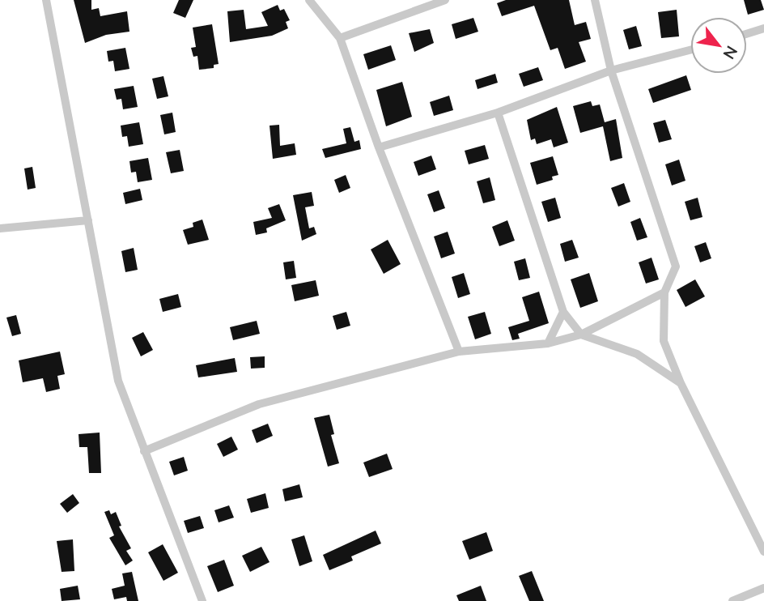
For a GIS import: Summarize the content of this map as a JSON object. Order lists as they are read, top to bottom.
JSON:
{
  "north": "bottom right"
}
